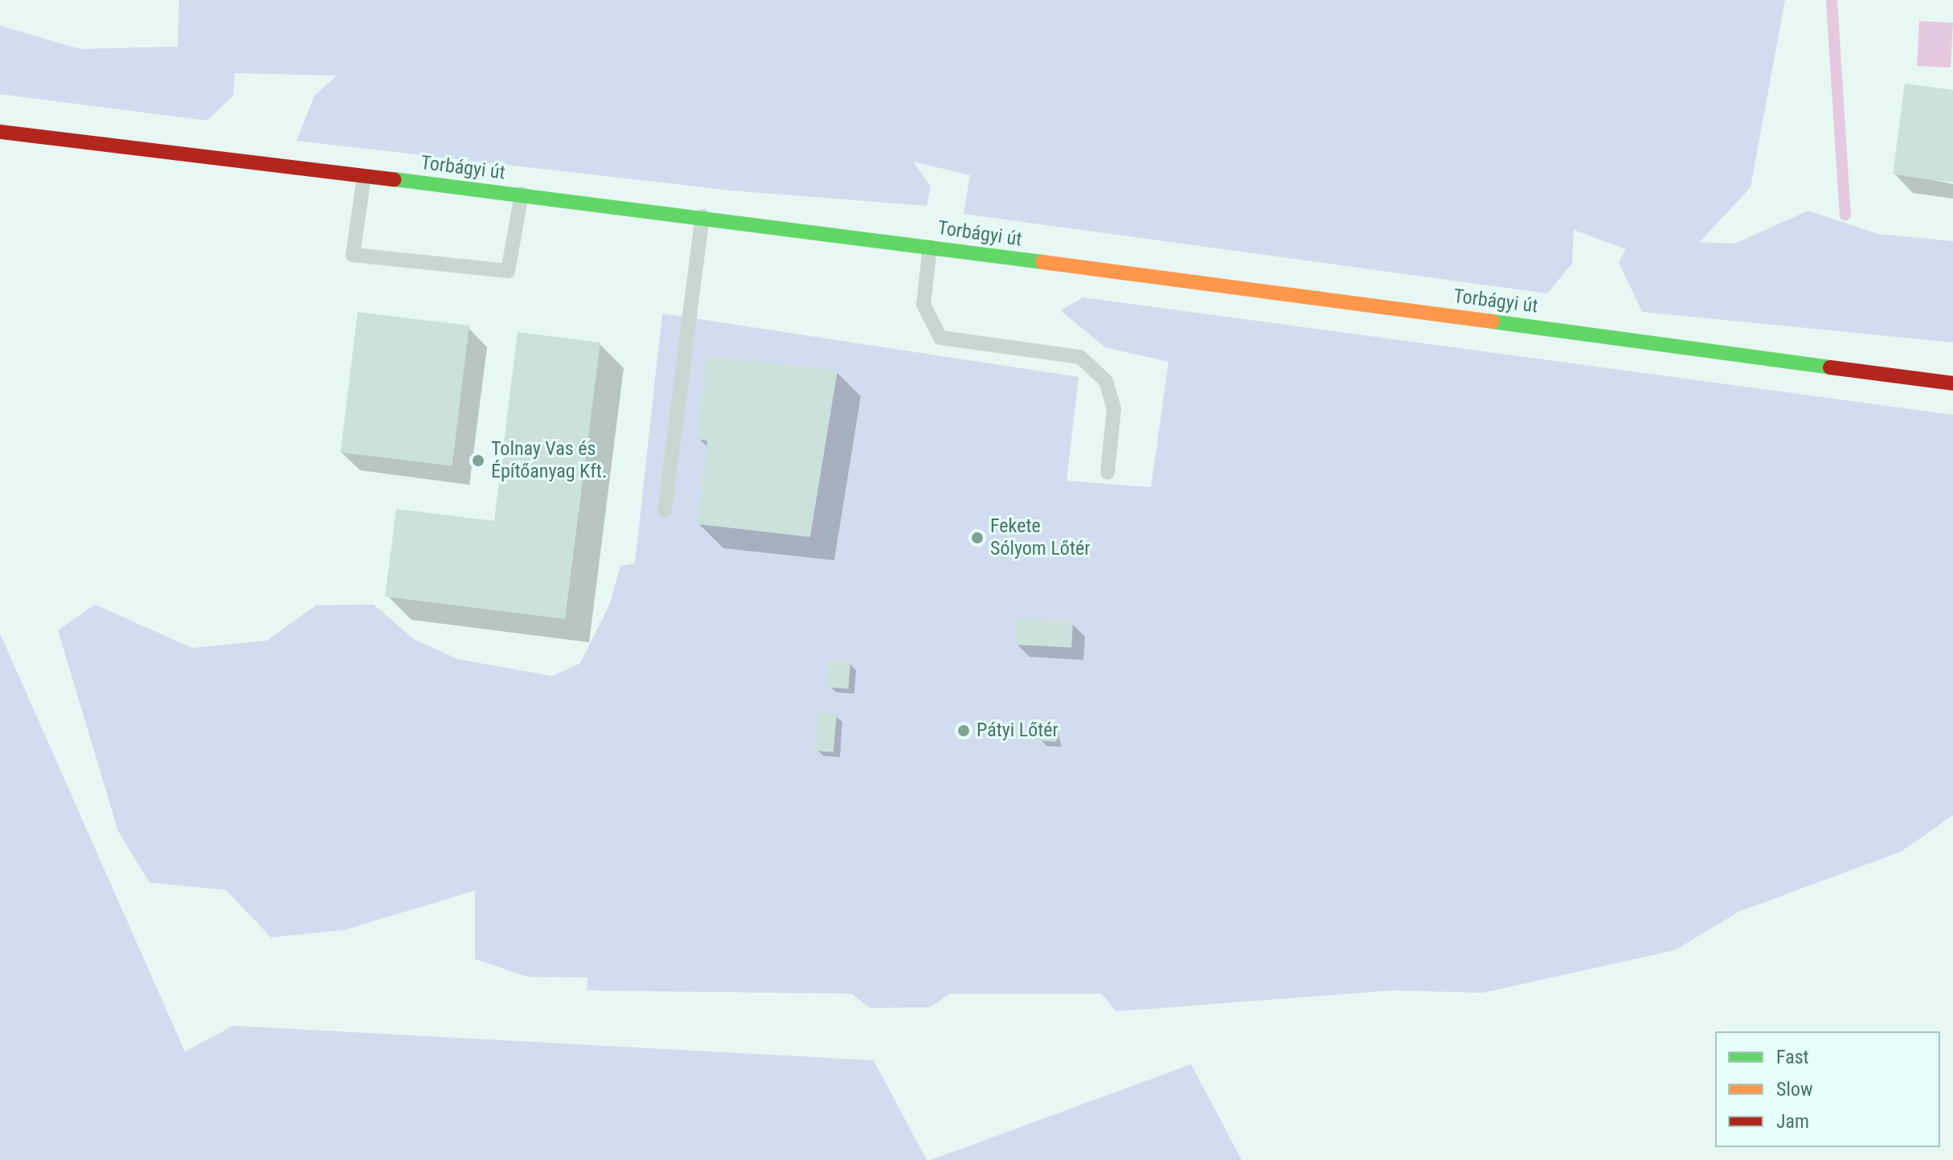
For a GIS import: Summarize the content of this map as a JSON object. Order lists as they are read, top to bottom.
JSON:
{
  "streets": {
    "street": ["Torbágyi út"]
  },
  "places": ["Tolnay Vas és Építőanyag Kft.", "Fekete Sólyom Lőtér", "Pátyi Lőtér"],
  "legend": ["Fast", "Slow", "Jam"]
}
